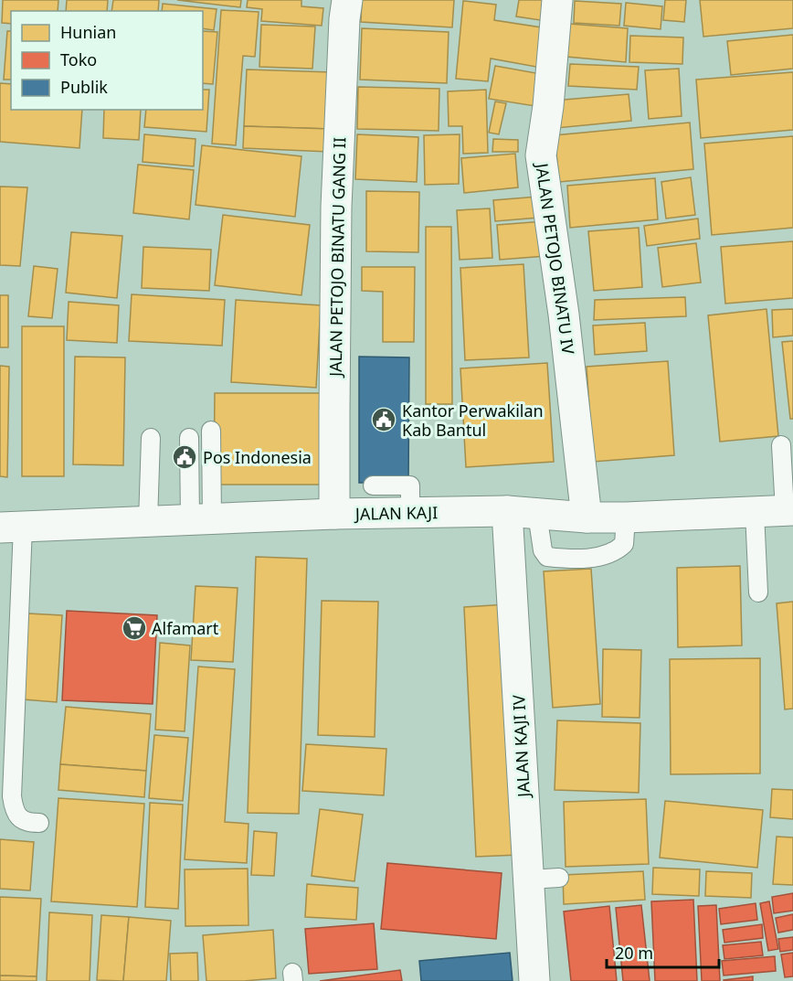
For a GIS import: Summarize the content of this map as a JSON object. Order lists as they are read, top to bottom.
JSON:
{
  "streets": {
    "street": [
      "JALAN PETOJO BINATU GANG II",
      "JALAN PETOJO BINATU IV",
      "JALAN KAJI",
      "JALAN KAJI IV"
    ]
  },
  "crossings": [
    ["JALAN PETOJO BINATU GANG II", "JALAN KAJI"],
    ["JALAN PETOJO BINATU IV", "JALAN KAJI"],
    ["JALAN KAJI", "JALAN KAJI IV"]
  ],
  "places": {
    "public building": ["Kantor Perwakilan Kab Bantul", "Pos Indonesia"],
    "supermarket": ["Alfamart"]
  },
  "legend": ["Hunian", "Toko", "Publik"],
  "scale_bar": "20 m"
}
